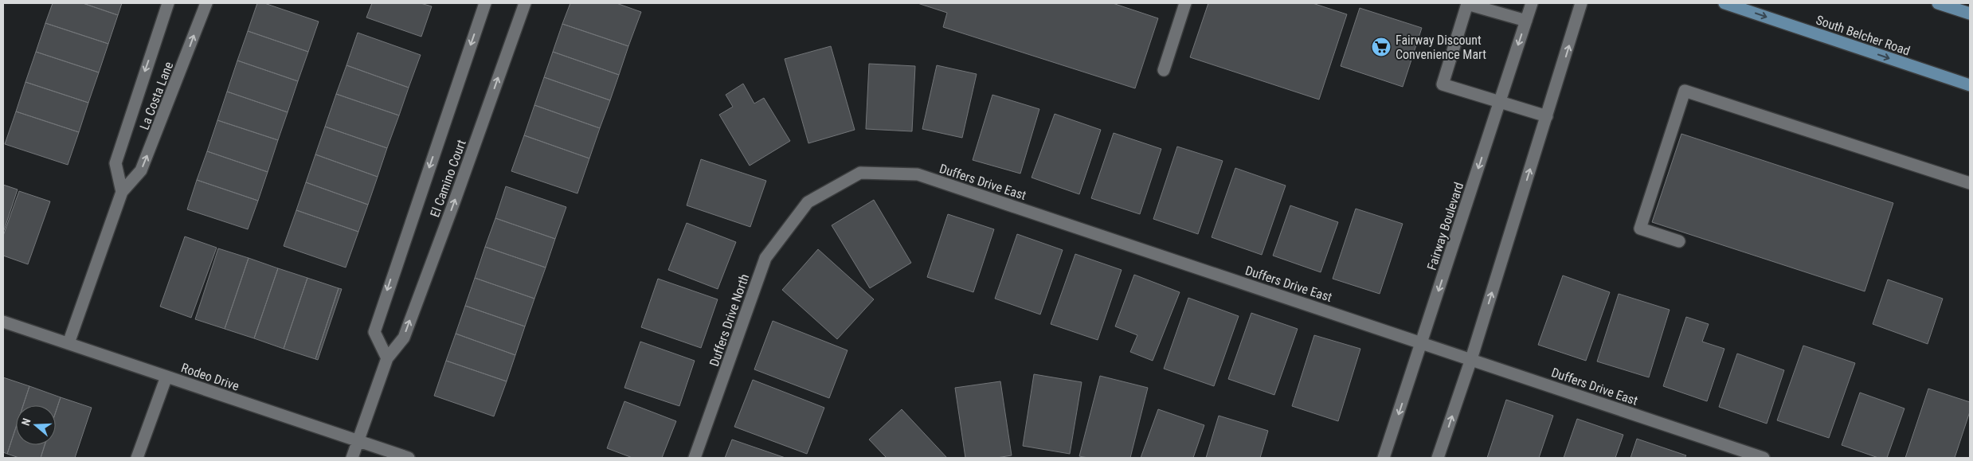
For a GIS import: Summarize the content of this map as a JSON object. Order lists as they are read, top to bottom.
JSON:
{
  "streets": {
    "main road": ["South Belcher Road"],
    "street": [
      "La Costa Lane",
      "El Camino Court",
      "Duffers Drive East",
      "Fairway Boulevard",
      "Duffers Drive North",
      "Rodeo Drive"
    ]
  },
  "crossings": [
    ["La Costa Lane", "Rodeo Drive"],
    ["El Camino Court", "Rodeo Drive"],
    ["Duffers Drive East", "Fairway Boulevard"],
    ["Duffers Drive East", "Duffers Drive North"]
  ],
  "one_way": ["South Belcher Road"],
  "places": {
    "supermarket": ["Fairway Discount Convenience Mart"]
  },
  "north": "left"
}
